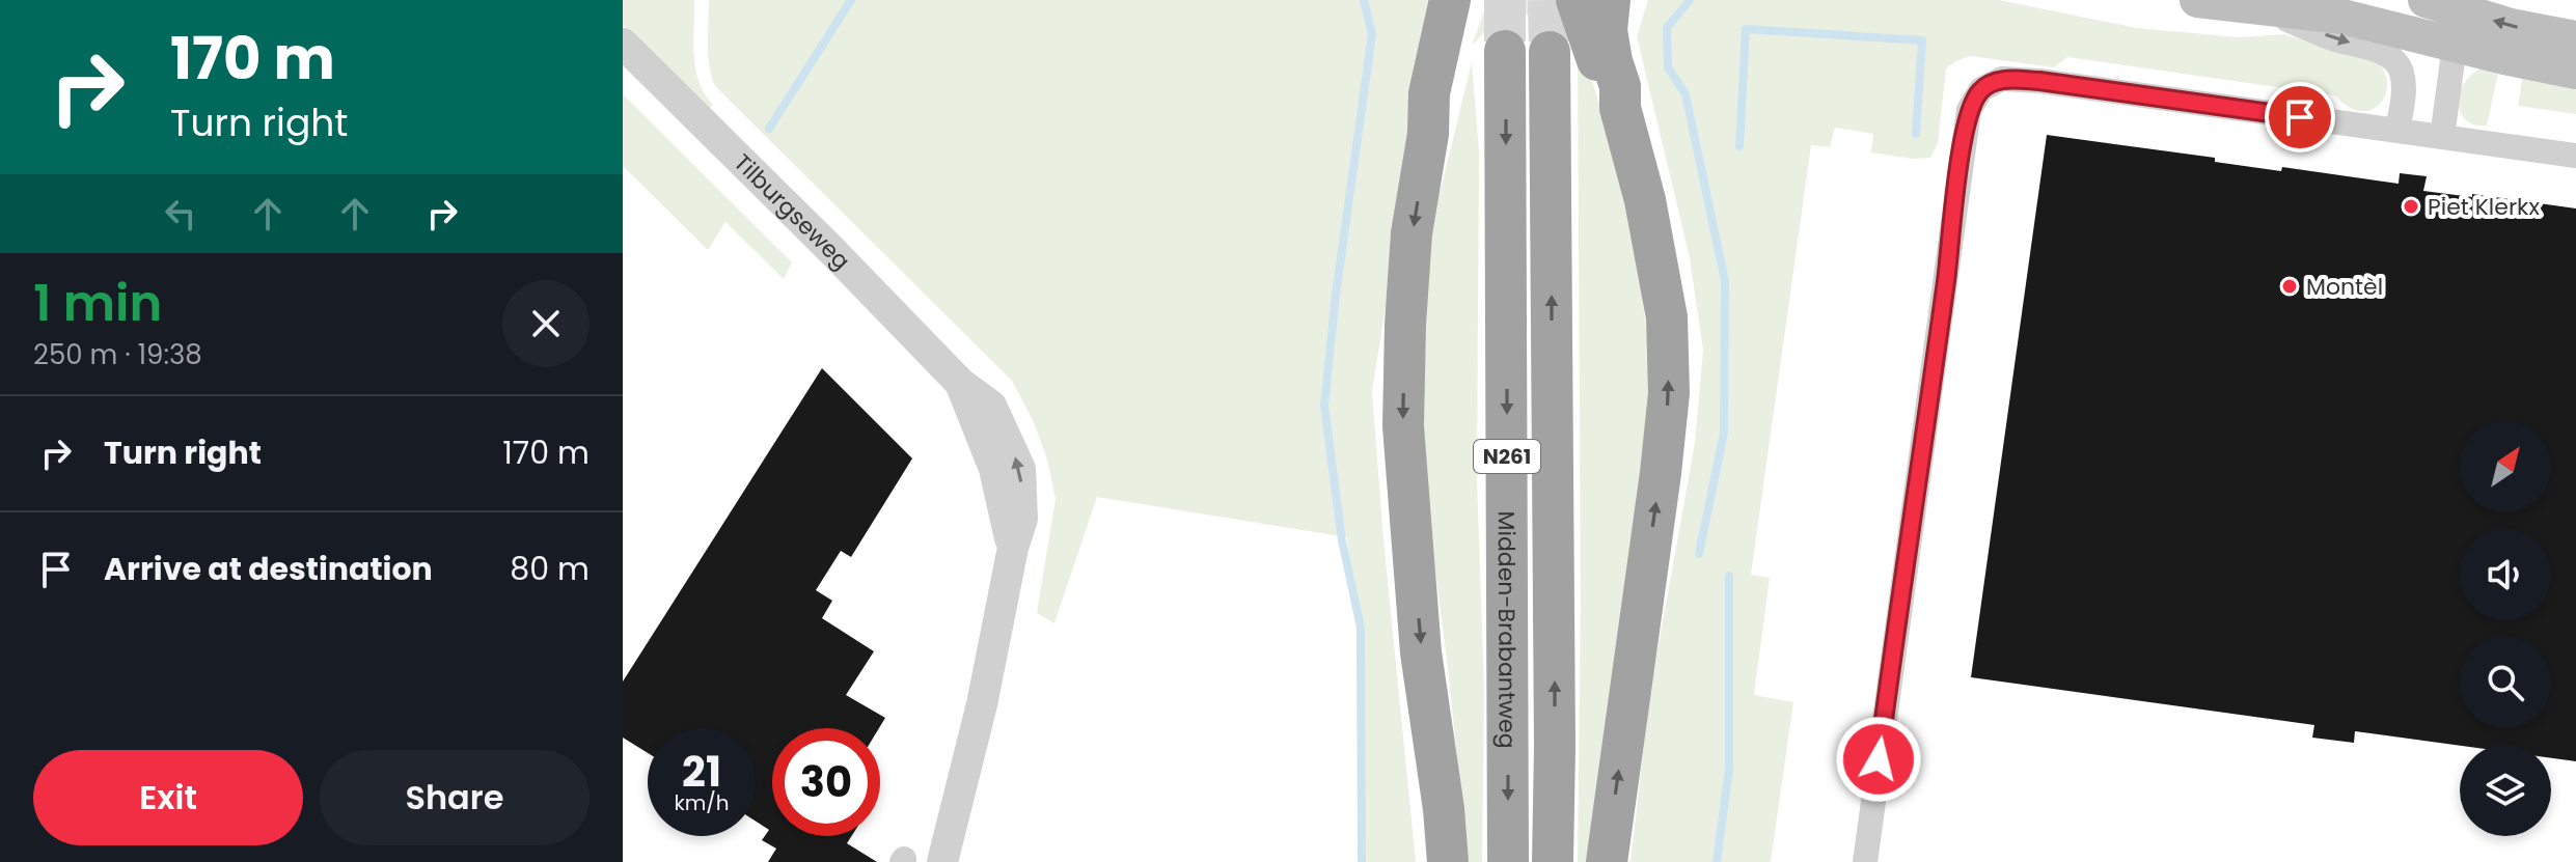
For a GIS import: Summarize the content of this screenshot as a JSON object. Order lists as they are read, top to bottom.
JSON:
{
  "streets": {
    "highway": ["N261", "Midden-Brabantweg"],
    "street": ["Tilburgseweg"]
  },
  "places": ["Piet Klerkx", "Montèl"],
  "north": "top right",
  "page": {
    "turn": ["170 m", "Turn right"],
    "heading": ["1 min", "250 m · 19:38"],
    "list": [
      {
        "name": "Turn right",
        "value": "170 m"
      },
      {
        "name": "Arrive at destination",
        "value": "80 m"
      }
    ],
    "speed": "21 km/h",
    "limit": "30",
    "buttons": ["Exit", "Share"]
  }
}
